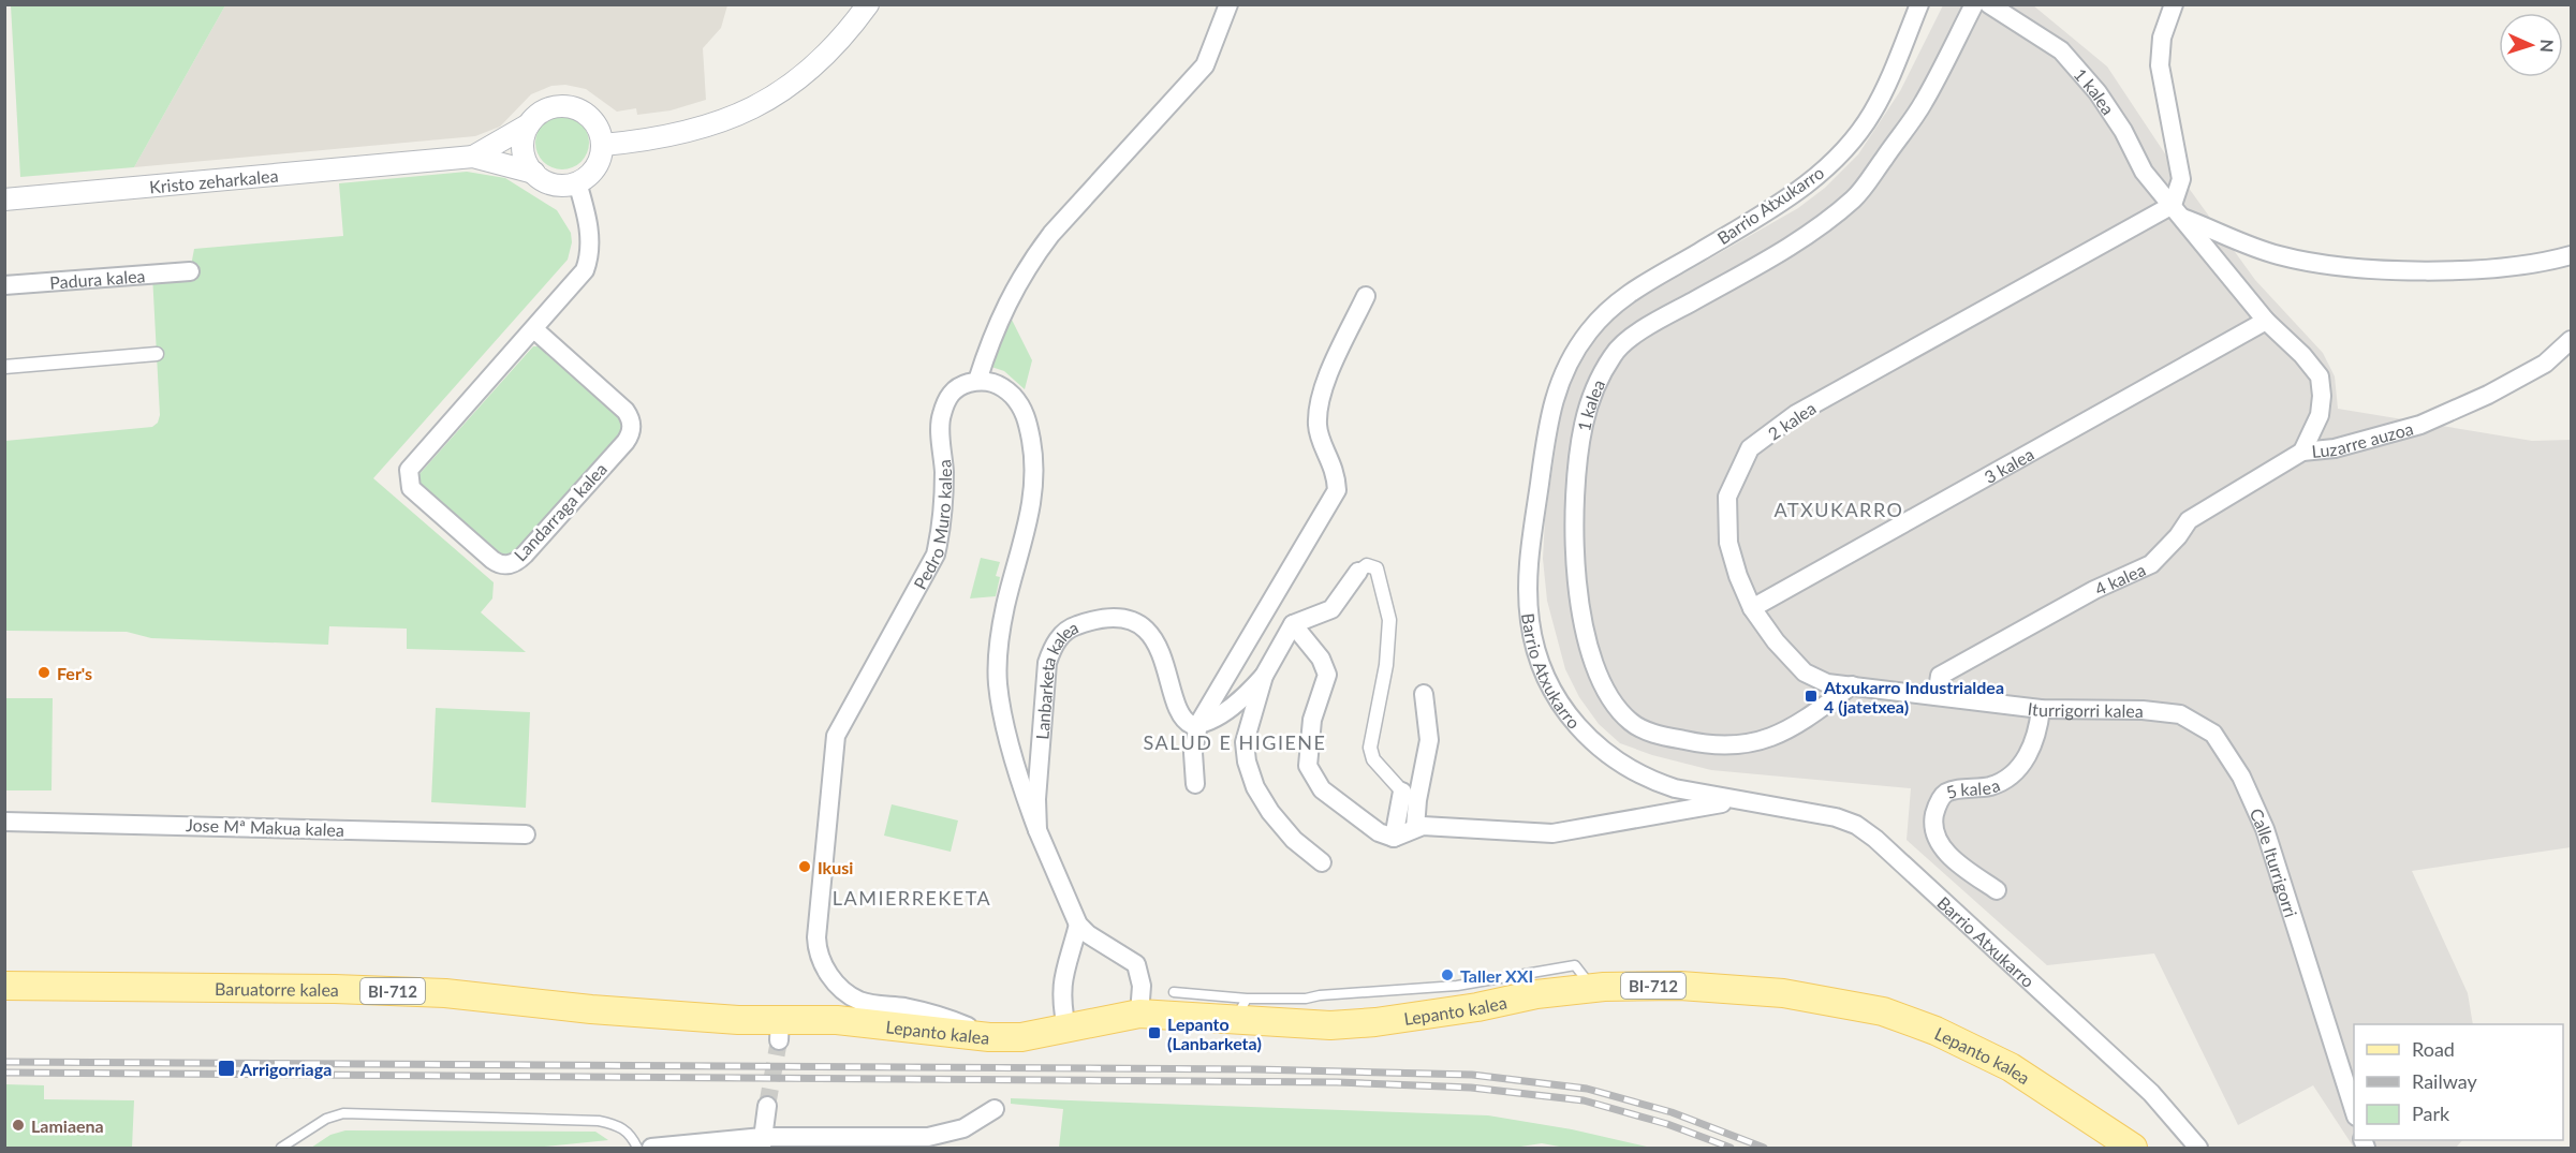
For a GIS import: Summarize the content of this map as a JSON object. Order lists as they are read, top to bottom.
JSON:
{
  "streets": {
    "main road": ["BI-712", "Baruatorre kalea", "Lepanto kalea"],
    "street": [
      "1 kalea",
      "Kristo zeharkalea",
      "Barrio Atxukarro",
      "Padura kalea",
      "2 kalea",
      "Luzarre auzoa",
      "3 kalea",
      "Landarraga kalea",
      "Pedro Muro kalea",
      "4 kalea",
      "Lanbarketa kalea",
      "Iturrigorri kalea",
      "5 kalea",
      "Jose Mª Makua kalea",
      "Calle Iturrigorri"
    ]
  },
  "crossings": [
    ["1 kalea", "2 kalea"],
    ["1 kalea", "Luzarre auzoa"],
    ["2 kalea", "Luzarre auzoa"],
    ["2 kalea", "3 kalea"],
    ["2 kalea", "4 kalea"],
    ["2 kalea", "Iturrigorri kalea"],
    ["Luzarre auzoa", "3 kalea"],
    ["Luzarre auzoa", "4 kalea"],
    ["Pedro Muro kalea", "Lepanto kalea"],
    ["4 kalea", "Iturrigorri kalea"],
    ["Lanbarketa kalea", "Lepanto kalea"],
    ["Iturrigorri kalea", "5 kalea"],
    ["Iturrigorri kalea", "Calle Iturrigorri"],
    ["Baruatorre kalea", "Lepanto kalea"]
  ],
  "districts": ["ATXUKARRO", "SALUD E HIGIENE", "LAMIERREKETA"],
  "places": {
    "other": [
      "Fer's",
      "Ikusi",
      "Taller XXI",
      "Lamiaena"
    ],
    "transit": ["Atxukarro Industrialdea 4 (jatetxea)", "Lepanto (Lanbarketa)", "Arrigorriaga"]
  },
  "legend": ["Road", "Railway", "Park"],
  "north": "right"
}
